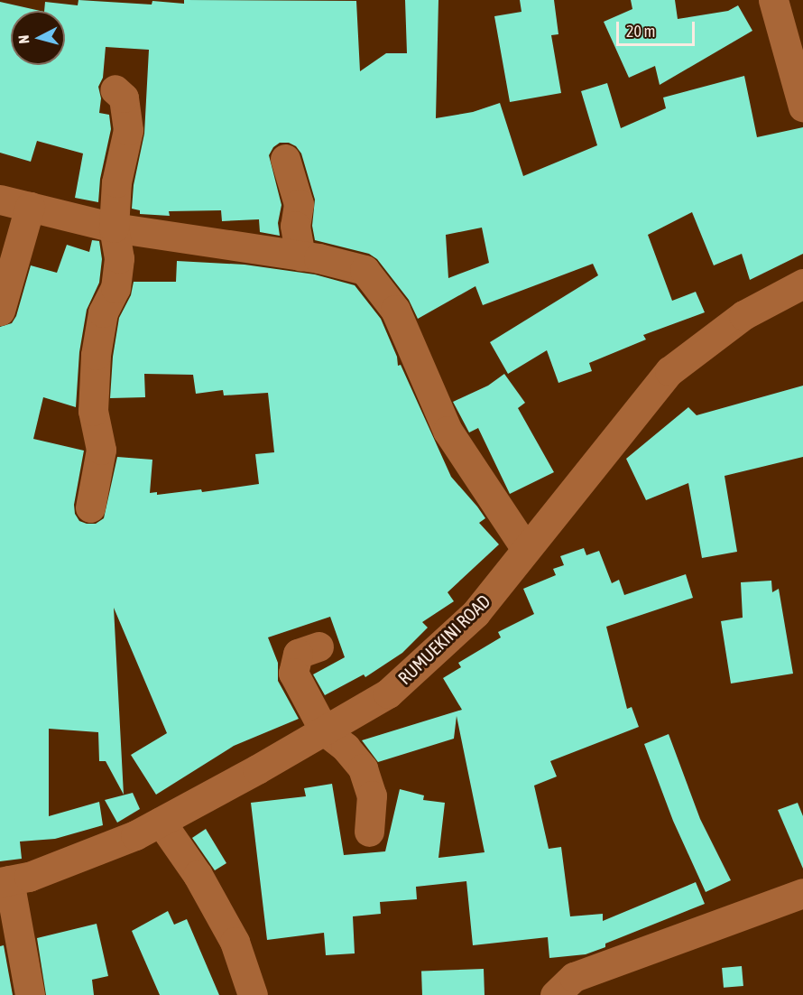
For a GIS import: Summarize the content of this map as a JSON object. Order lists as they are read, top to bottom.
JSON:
{
  "streets": {
    "street": ["RUMUEKINI ROAD"]
  },
  "scale_bar": "20 m",
  "north": "left"
}
